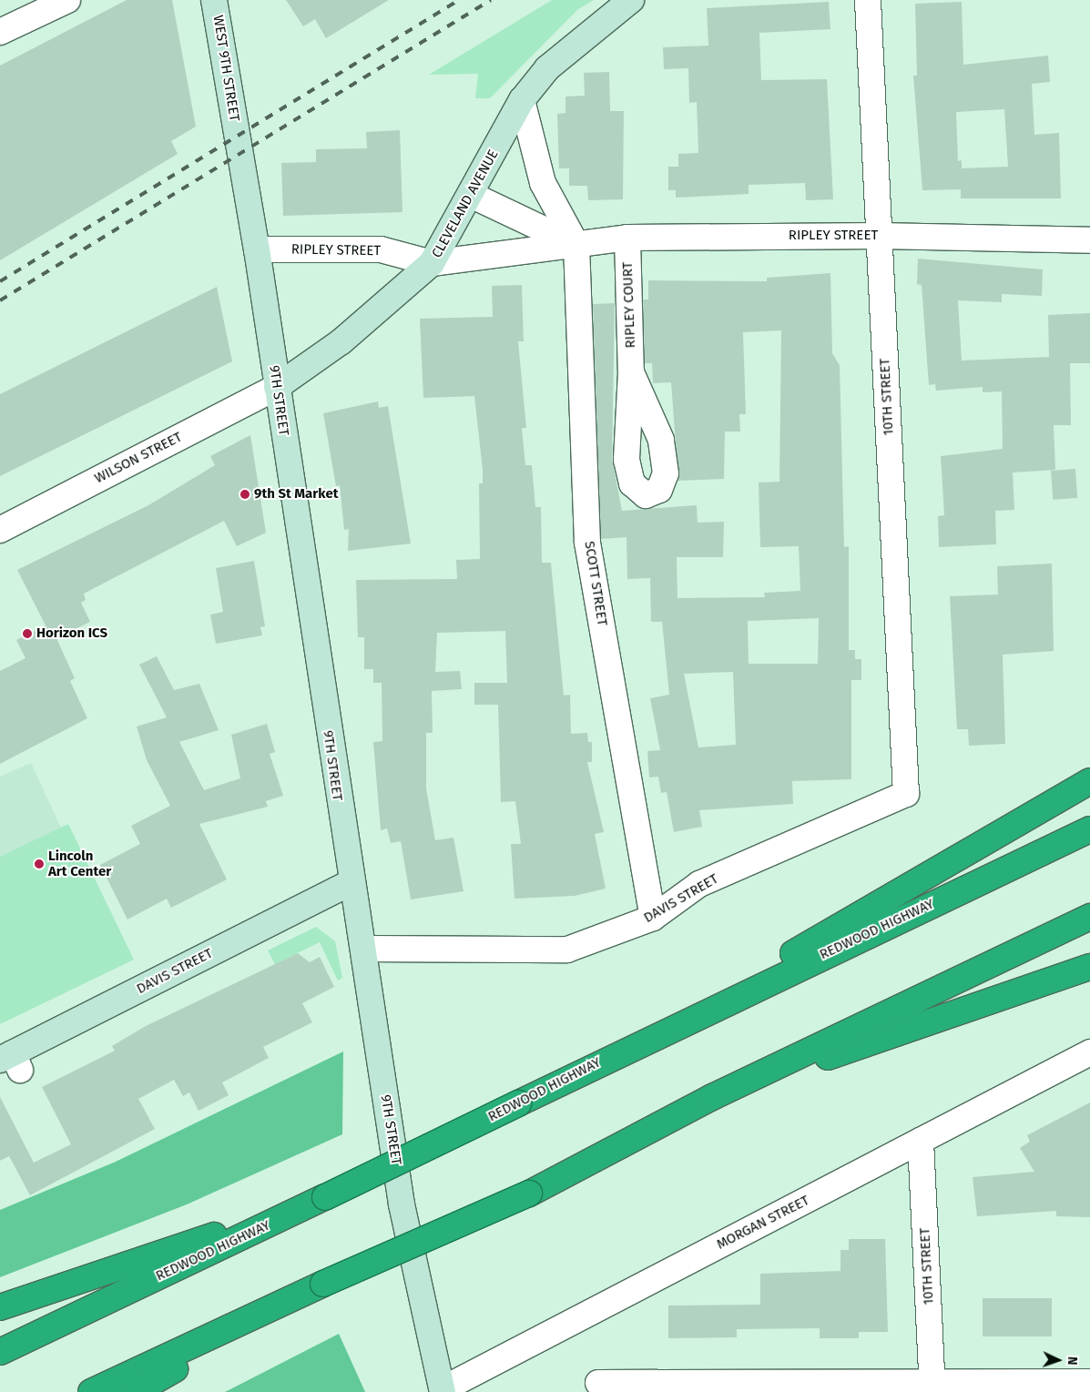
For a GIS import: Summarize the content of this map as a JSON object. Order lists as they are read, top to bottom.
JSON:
{
  "streets": {
    "highway": ["REDWOOD HIGHWAY"],
    "street": [
      "WEST 9TH STREET",
      "CLEVELAND AVENUE",
      "RIPLEY STREET",
      "RIPLEY COURT",
      "10TH STREET",
      "9TH STREET",
      "WILSON STREET",
      "SCOTT STREET",
      "DAVIS STREET",
      "MORGAN STREET"
    ]
  },
  "crossings": [
    ["WEST 9TH STREET", "9TH STREET"],
    ["CLEVELAND AVENUE", "RIPLEY STREET"],
    ["CLEVELAND AVENUE", "9TH STREET"],
    ["CLEVELAND AVENUE", "WILSON STREET"],
    ["RIPLEY STREET", "RIPLEY COURT"],
    ["RIPLEY STREET", "10TH STREET"],
    ["RIPLEY STREET", "9TH STREET"],
    ["RIPLEY STREET", "SCOTT STREET"],
    ["10TH STREET", "DAVIS STREET"],
    ["10TH STREET", "MORGAN STREET"],
    ["9TH STREET", "WILSON STREET"],
    ["9TH STREET", "DAVIS STREET"],
    ["9TH STREET", "MORGAN STREET"],
    ["SCOTT STREET", "DAVIS STREET"]
  ],
  "places": ["9th St Market", "Horizon ICS", "Lincoln Art Center"],
  "north": "right"
}
